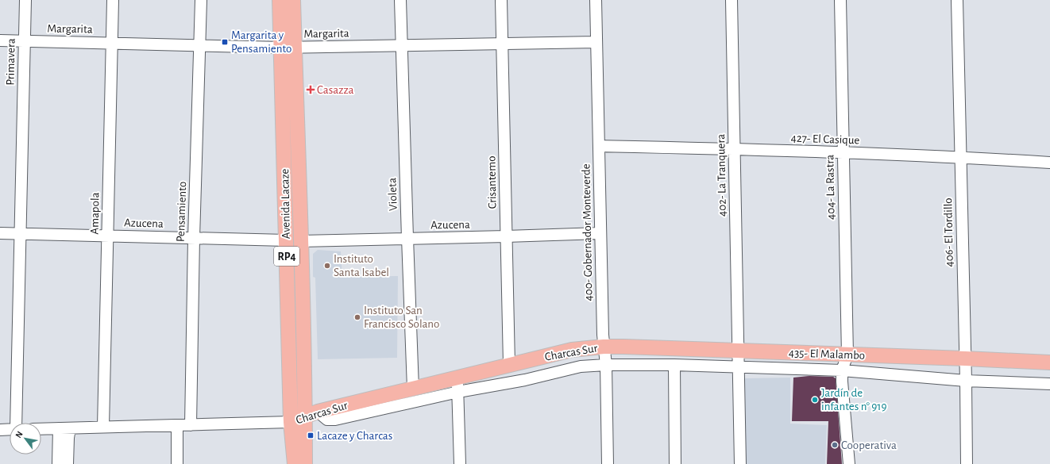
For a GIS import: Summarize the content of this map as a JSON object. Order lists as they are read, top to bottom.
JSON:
{
  "streets": {
    "main road": [
      "Avenida Lacaze",
      "RP4",
      "Charcas Sur",
      "435- El Malambo"
    ],
    "street": [
      "Margarita",
      "Primavera",
      "427- El Casique",
      "402- La Tranquera",
      "Crisantemo",
      "404- La Rastra",
      "Violeta",
      "Pensamiento",
      "Amapola",
      "Azucena",
      "400- Gobernador Monteverde",
      "406- El Tordillo"
    ]
  },
  "crossings": [
    ["Margarita", "Primavera"],
    ["Margarita", "Crisantemo"],
    ["Margarita", "Violeta"],
    ["Margarita", "Avenida Lacaze"],
    ["Margarita", "Pensamiento"],
    ["Margarita", "Amapola"],
    ["Margarita", "400- Gobernador Monteverde"],
    ["Primavera", "Azucena"],
    ["427- El Casique", "402- La Tranquera"],
    ["427- El Casique", "404- La Rastra"],
    ["427- El Casique", "400- Gobernador Monteverde"],
    ["427- El Casique", "406- El Tordillo"],
    ["402- La Tranquera", "435- El Malambo"],
    ["Crisantemo", "Azucena"],
    ["Crisantemo", "Charcas Sur"],
    ["404- La Rastra", "435- El Malambo"],
    ["Violeta", "Azucena"],
    ["Violeta", "Charcas Sur"],
    ["Avenida Lacaze", "Azucena"],
    ["Avenida Lacaze", "Charcas Sur"],
    ["Pensamiento", "Azucena"],
    ["Pensamiento", "Charcas Sur"],
    ["Amapola", "Azucena"],
    ["Amapola", "Charcas Sur"],
    ["Azucena", "400- Gobernador Monteverde"],
    ["400- Gobernador Monteverde", "Charcas Sur"],
    ["400- Gobernador Monteverde", "435- El Malambo"],
    ["406- El Tordillo", "435- El Malambo"],
    ["Charcas Sur", "435- El Malambo"]
  ],
  "places": {
    "transit": ["Margarita y Pensamiento", "Lacaze y Charcas"],
    "health": ["Casazza"],
    "other": [
      "Instituto Santa Isabel",
      "Instituto San Francisco Solano",
      "Jardín de infantes n° 919",
      "Cooperativa"
    ]
  },
  "north": "top left"
}
